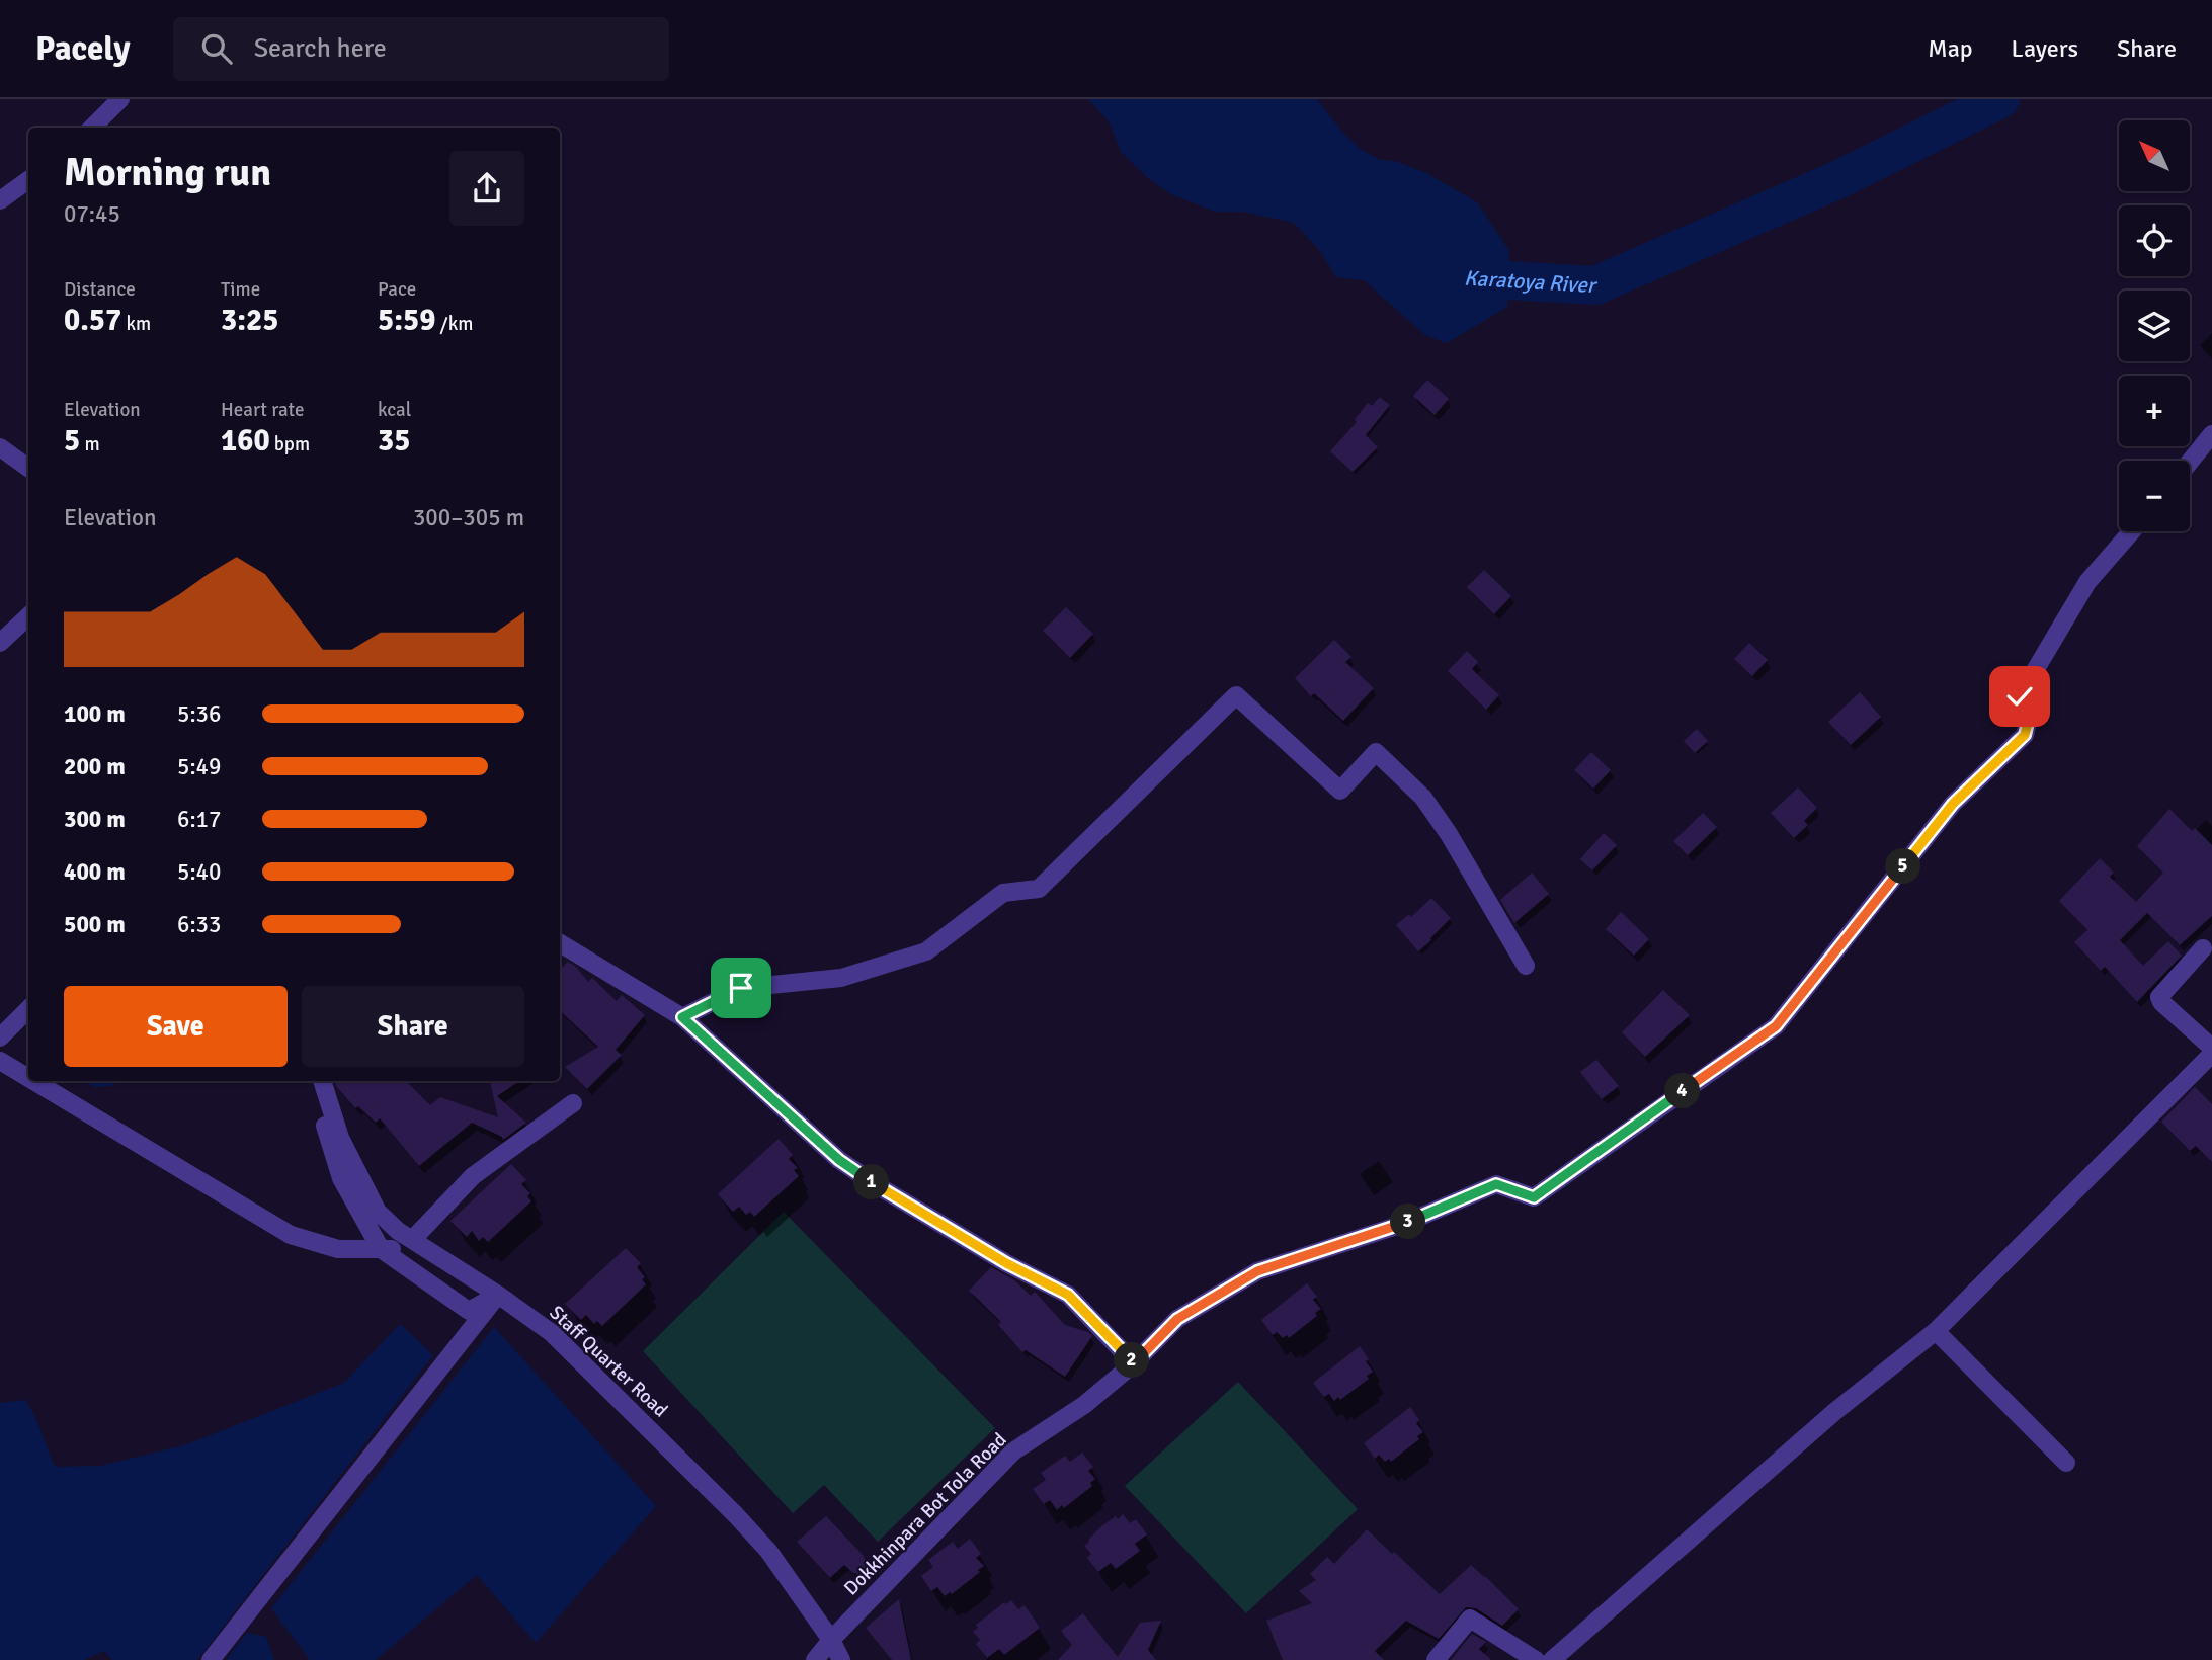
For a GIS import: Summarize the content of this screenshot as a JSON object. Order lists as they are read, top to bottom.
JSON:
{
  "streets": {
    "street": ["Staff Quarter Road", "Dokkhinpara Bot Tola Road"]
  },
  "crossings": [
    ["Staff Quarter Road", "Dokkhinpara Bot Tola Road"]
  ],
  "water": ["Karatoya River"],
  "north": "top left",
  "page": {
    "header": "Pacely",
    "search": "Search here",
    "nav": ["Map", "Layers", "Share"],
    "map_buttons": ["+", "−"],
    "heading": ["Morning run", "07:45"],
    "stats": [
      ["Distance", "0.57 km"],
      ["Time", "3:25"],
      ["Pace", "5:59 /km"],
      ["Elevation", "5 m"],
      ["Heart rate", "160 bpm"],
      ["kcal", "35"]
    ],
    "chart": ["Elevation", "300–305 m"],
    "list": [
      {
        "name": "100 m",
        "note": "5:36"
      },
      {
        "name": "200 m",
        "note": "5:49"
      },
      {
        "name": "300 m",
        "note": "6:17"
      },
      {
        "name": "400 m",
        "note": "5:40"
      },
      {
        "name": "500 m",
        "note": "6:33"
      }
    ],
    "pins": [
      "5",
      "4",
      "1",
      "3",
      "2"
    ],
    "buttons": ["Save", "Share"]
  }
}
